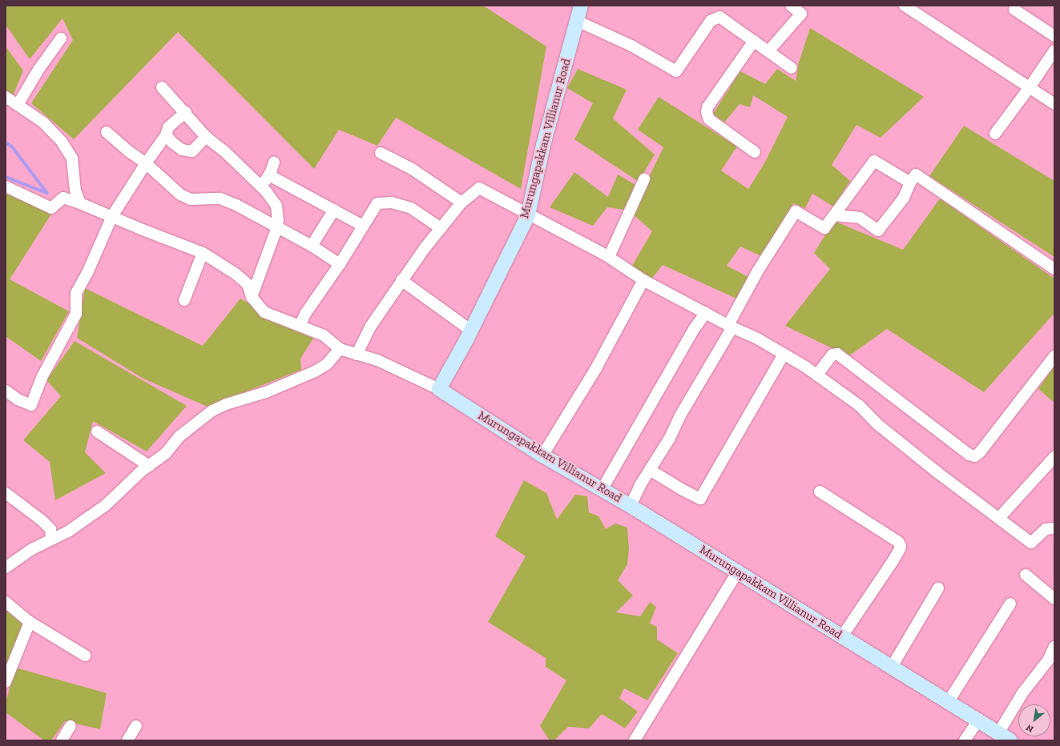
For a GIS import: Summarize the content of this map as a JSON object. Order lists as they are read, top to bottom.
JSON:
{
  "streets": {
    "main road": ["Murungapakkam Villianur Road"]
  },
  "north": "bottom left"
}
